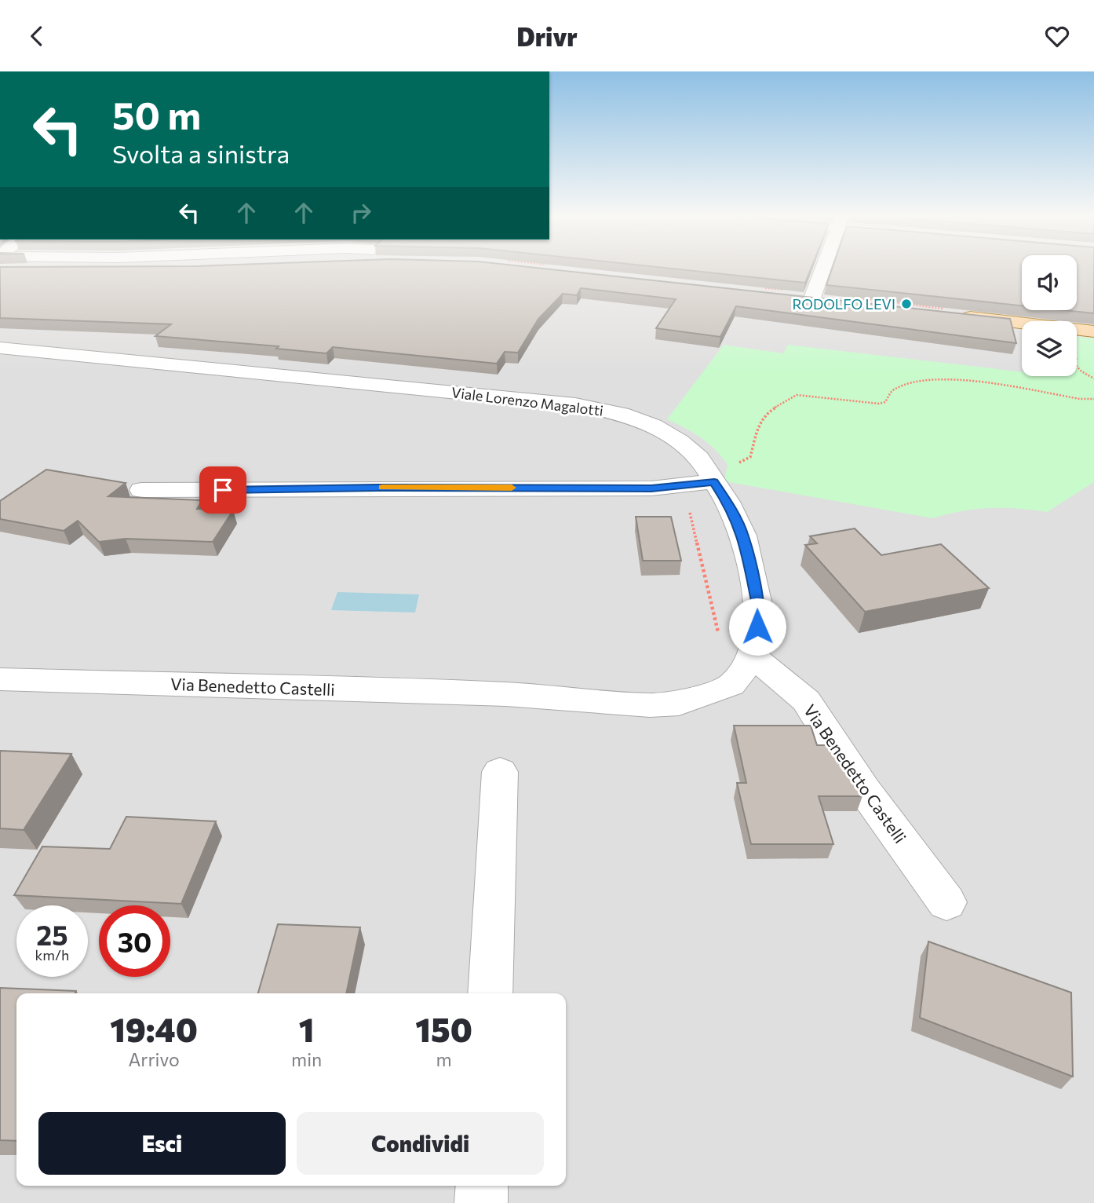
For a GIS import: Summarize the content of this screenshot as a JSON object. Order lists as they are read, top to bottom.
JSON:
{
  "streets": {
    "street": ["Viale Lorenzo Magalotti", "Via Benedetto Castelli"]
  },
  "crossings": [
    ["Viale Lorenzo Magalotti", "Via Benedetto Castelli"]
  ],
  "places": ["RODOLFO LEVI"],
  "page": {
    "header": "Drivr",
    "turn": ["50 m", "Svolta a sinistra"],
    "speed": "25 km/h",
    "limit": "30",
    "eta": [
      "19:40",
      "Arrivo",
      "1",
      "min",
      "150",
      "m"
    ],
    "buttons": ["Esci", "Condividi"]
  }
}
